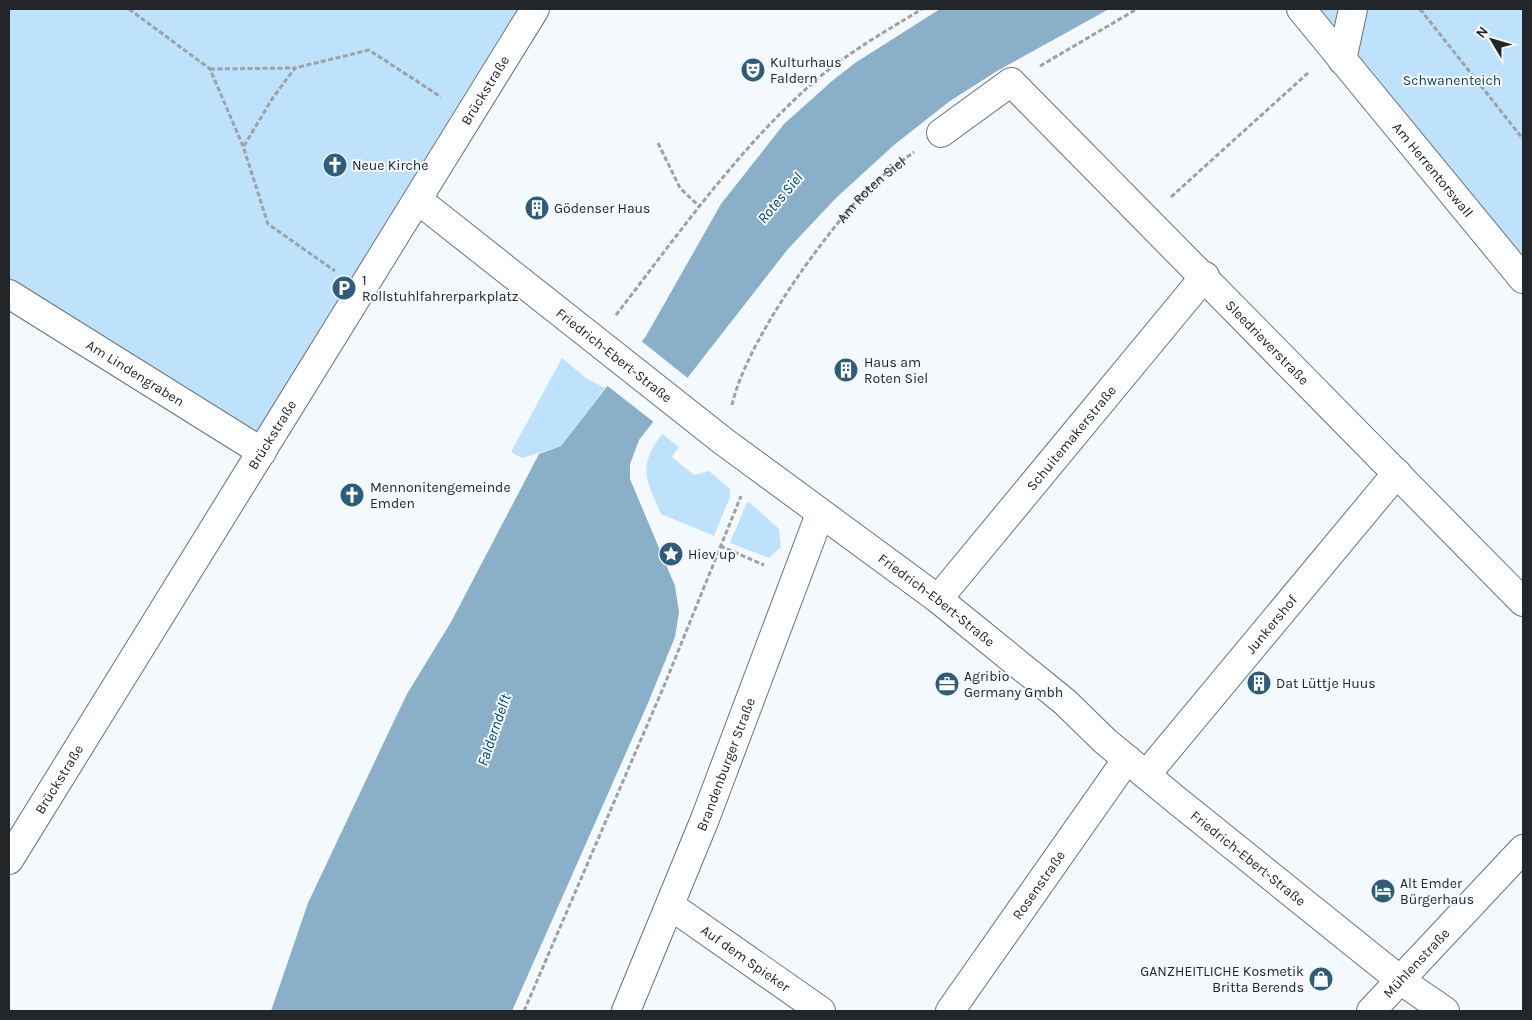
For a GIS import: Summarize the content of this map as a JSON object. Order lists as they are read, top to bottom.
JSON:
{
  "streets": {
    "street": [
      "Brückstraße",
      "Am Herrentorswall",
      "Sleedrieverstraße",
      "Friedrich-Ebert-Straße",
      "Am Lindengraben",
      "Schuitemakerstraße",
      "Junkershof",
      "Brandenburger Straße",
      "Rosenstraße",
      "Auf dem Spieker",
      "Mühlenstraße"
    ],
    "path": ["Am Roten Siel"]
  },
  "crossings": [
    ["Brückstraße", "Friedrich-Ebert-Straße"],
    ["Brückstraße", "Am Lindengraben"],
    ["Am Roten Siel", "Friedrich-Ebert-Straße"],
    ["Sleedrieverstraße", "Schuitemakerstraße"],
    ["Sleedrieverstraße", "Junkershof"],
    ["Friedrich-Ebert-Straße", "Schuitemakerstraße"],
    ["Friedrich-Ebert-Straße", "Junkershof"],
    ["Friedrich-Ebert-Straße", "Brandenburger Straße"],
    ["Friedrich-Ebert-Straße", "Rosenstraße"],
    ["Friedrich-Ebert-Straße", "Mühlenstraße"],
    ["Junkershof", "Rosenstraße"],
    ["Brandenburger Straße", "Auf dem Spieker"]
  ],
  "water": ["Rotes Siel", "Falderndelft"],
  "parks": ["Schwanenteich"],
  "places": {
    "theatre": ["Kulturhaus Faldern"],
    "church": ["Neue Kirche", "Mennonitengemeinde Emden"],
    "building": ["Gödenser Haus", "Haus am Roten Siel", "Dat Lüttje Huus"],
    "parking": ["1 Rollstuhlfahrerparkplatz"],
    "place": ["Hiev up"],
    "office": ["Agribio Germany Gmbh"],
    "hotel": ["Alt Emder Bürgerhaus"],
    "shop": ["GANZHEITLICHE Kosmetik Britta Berends"]
  },
  "north": "top left"
}
